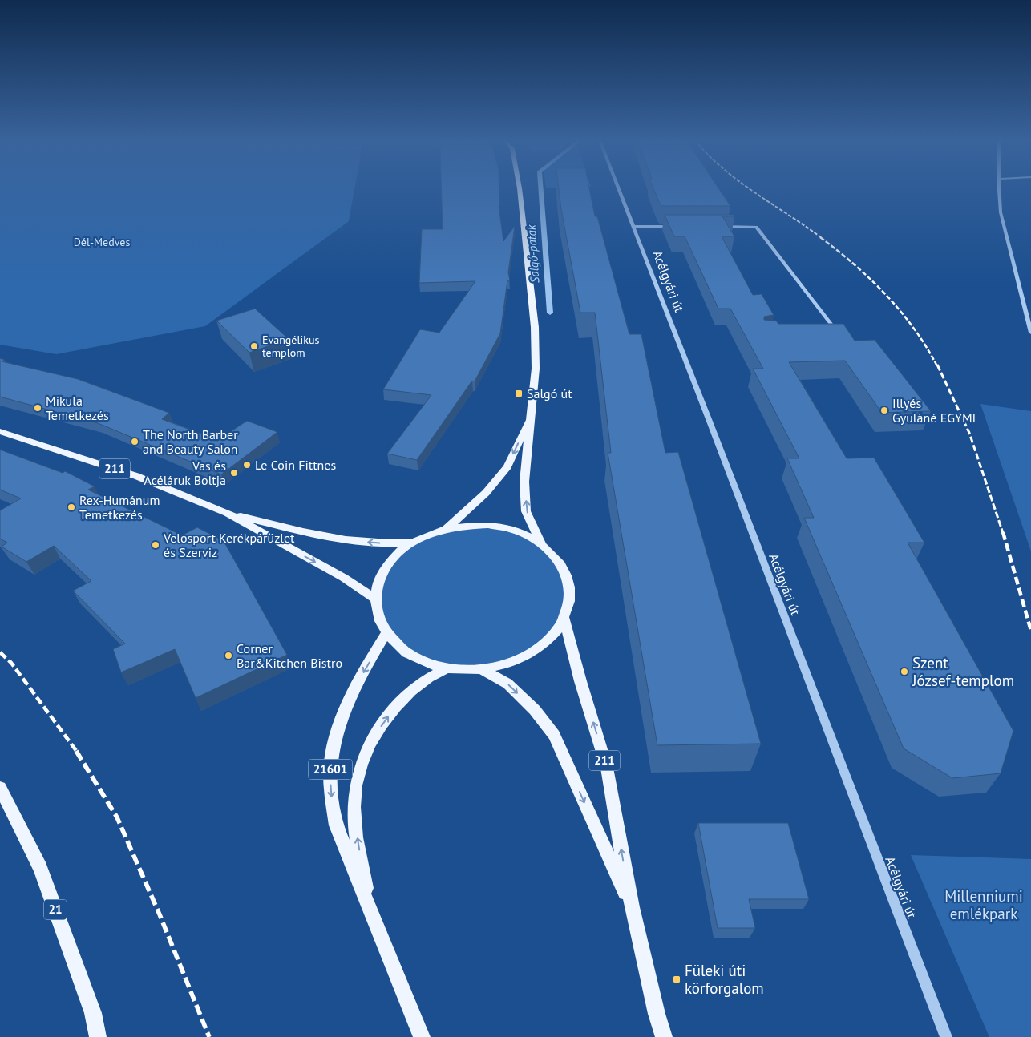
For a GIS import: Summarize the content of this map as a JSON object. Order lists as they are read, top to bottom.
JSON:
{
  "streets": {
    "main road": ["211", "21601", "21"],
    "street": ["Acélgyári út"]
  },
  "crossings": [
    ["211", "21601"]
  ],
  "water": ["Salgó-patak"],
  "parks": ["Dél-Medves", "Millenniumi emlékpark"],
  "places": {
    "other": [
      "Evangélikus templom",
      "Mikula Temetkezés",
      "Illyés Gyuláné EGYMI",
      "The North Barber and Beauty Salon",
      "Le Coin Fittnes",
      "Vas és Acéláruk Boltja",
      "Rex-Humánum Temetkezés",
      "Velosport Kerékpárüzlet és Szerviz",
      "Corner Bar&Kitchen Bistro",
      "Szent József-templom"
    ],
    "transit": ["Salgó út", "Füleki úti körforgalom"]
  }
}
